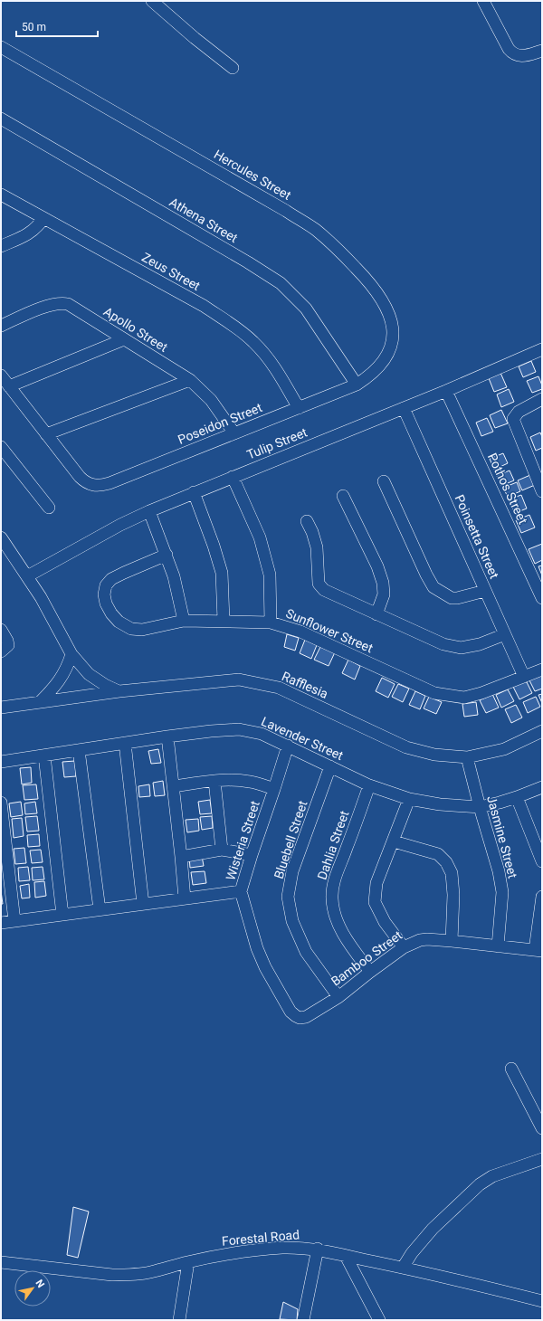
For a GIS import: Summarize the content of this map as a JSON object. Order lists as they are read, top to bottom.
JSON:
{
  "streets": {
    "street": [
      "Hercules Street",
      "Athena Street",
      "Zeus Street",
      "Apollo Street",
      "Poseidon Street",
      "Tulip Street",
      "Pothos Street",
      "Poinsetta Street",
      "Sunflower Street",
      "Rafflesia",
      "Lavender Street",
      "Jasmine Street",
      "Bluebell Street",
      "Wisteria Street",
      "Dahlia Street",
      "Bamboo Street",
      "Forestal Road"
    ]
  },
  "crossings": [
    ["Hercules Street", "Athena Street"],
    ["Hercules Street", "Poseidon Street"],
    ["Athena Street", "Poseidon Street"],
    ["Zeus Street", "Poseidon Street"],
    ["Apollo Street", "Poseidon Street"],
    ["Tulip Street", "Pothos Street"],
    ["Tulip Street", "Poinsetta Street"],
    ["Poinsetta Street", "Sunflower Street"],
    ["Rafflesia", "Jasmine Street"],
    ["Lavender Street", "Jasmine Street"],
    ["Lavender Street", "Bluebell Street"],
    ["Lavender Street", "Wisteria Street"],
    ["Lavender Street", "Dahlia Street"],
    ["Jasmine Street", "Bamboo Street"],
    ["Bluebell Street", "Bamboo Street"],
    ["Wisteria Street", "Bamboo Street"],
    ["Dahlia Street", "Bamboo Street"]
  ],
  "scale_bar": "50 m",
  "north": "top right"
}
